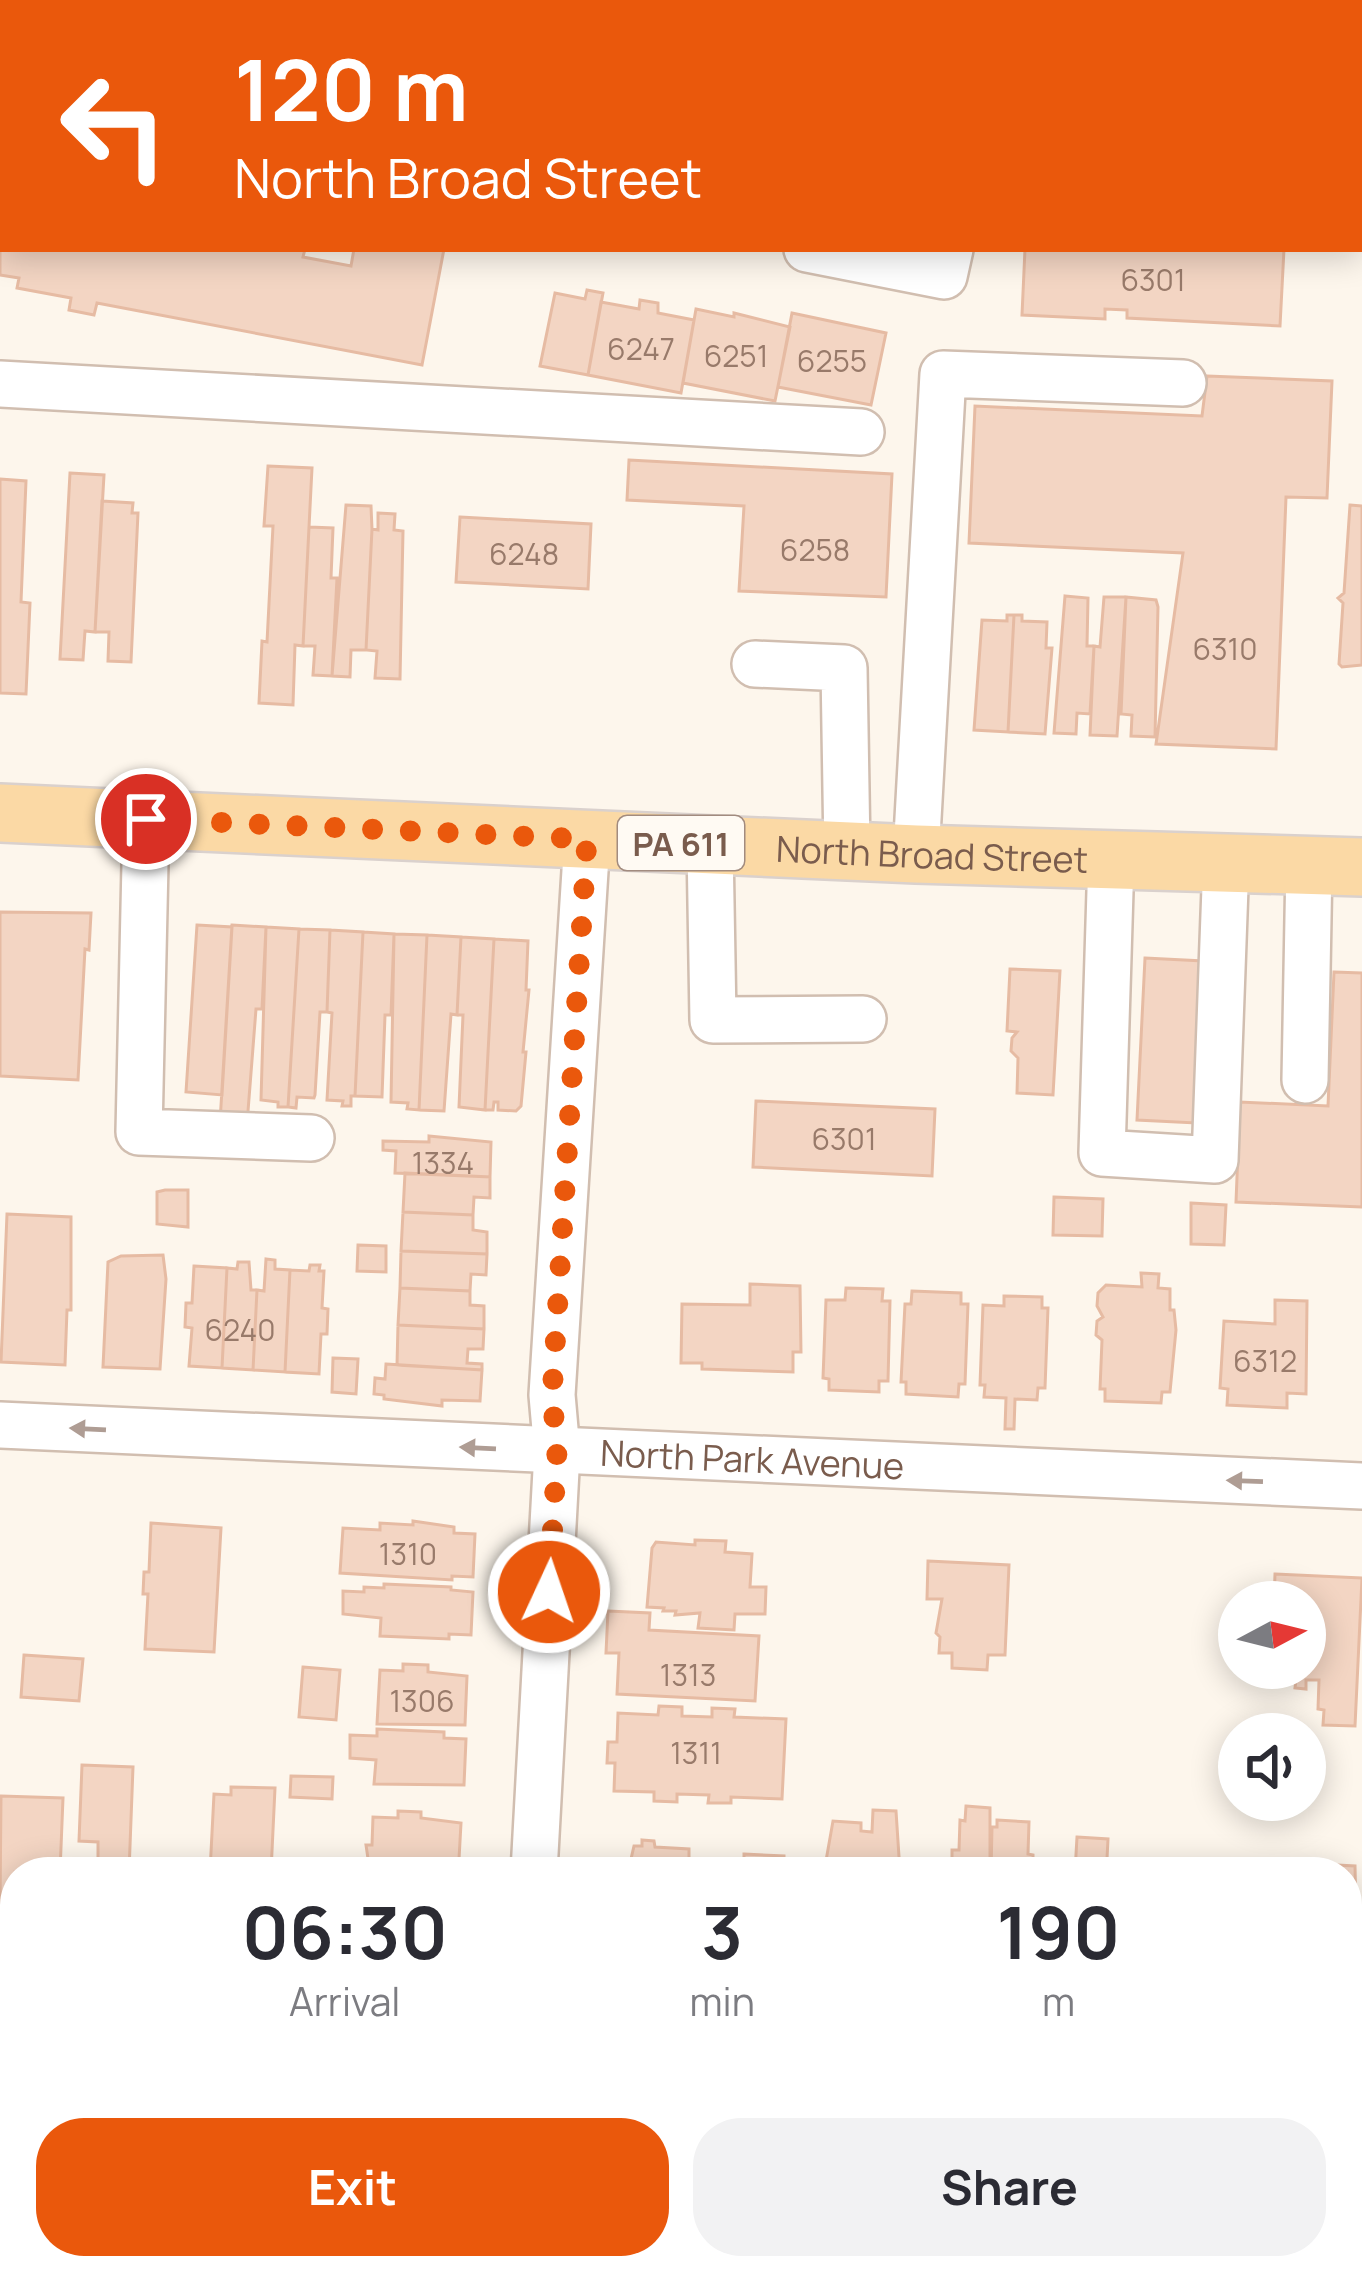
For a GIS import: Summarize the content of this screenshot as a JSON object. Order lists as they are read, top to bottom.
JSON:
{
  "streets": {
    "main road": ["PA 611", "North Broad Street"],
    "street": ["North Park Avenue"]
  },
  "one_way": ["North Park Avenue"],
  "house_numbers": [
    "6301",
    "6247",
    "6251",
    "6255",
    "6258",
    "6248",
    "6310",
    "6301",
    "1334",
    "6240",
    "6312",
    "1310",
    "1313",
    "1306",
    "1311"
  ],
  "north": "right",
  "page": {
    "turn": ["120 m", "North Broad Street"],
    "eta": [
      "06:30",
      "Arrival",
      "3",
      "min",
      "190",
      "m"
    ],
    "buttons": ["Exit", "Share"]
  }
}
